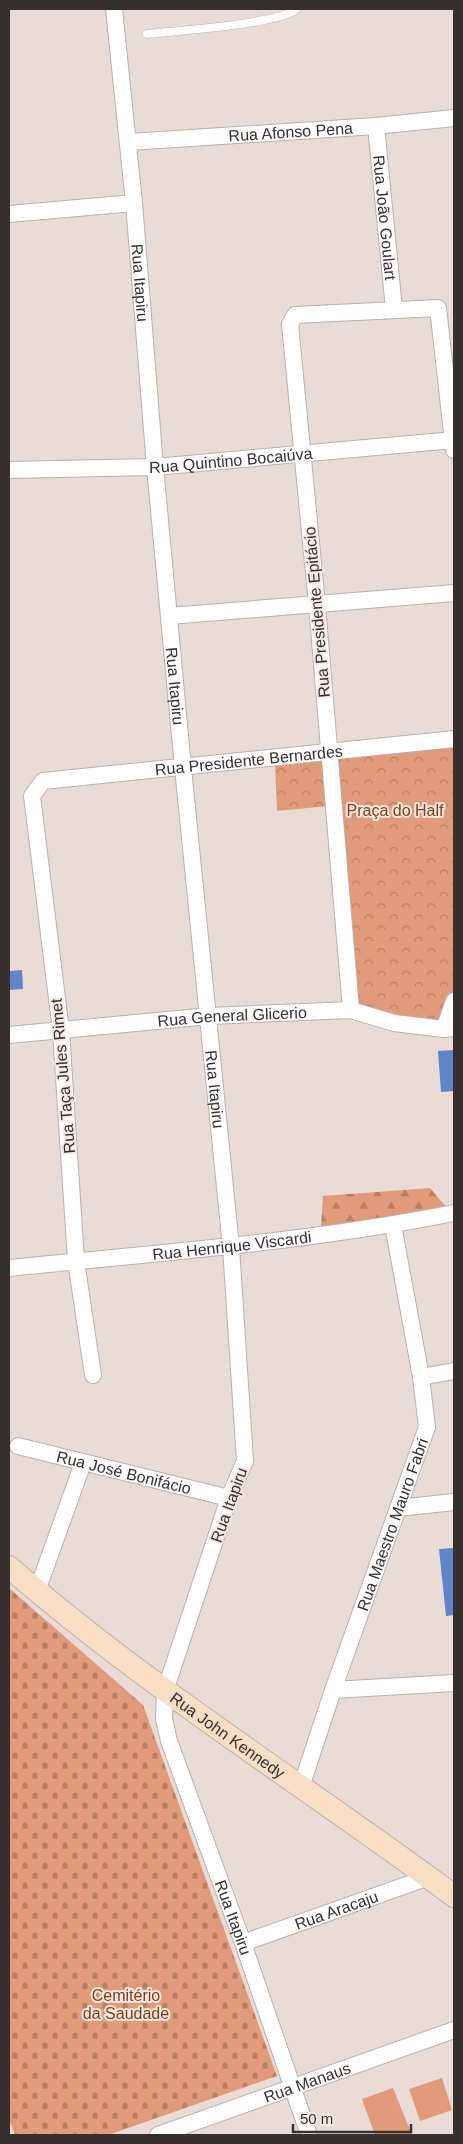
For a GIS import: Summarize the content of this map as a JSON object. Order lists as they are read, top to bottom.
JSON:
{
  "streets": {
    "street": [
      "Rua Afonso Pena",
      "Rua João Goulart",
      "Rua Itapiru",
      "Rua Quintino Bocaiúva",
      "Rua Presidente Epitácio",
      "Rua Presidente Bernardes",
      "Rua General Glicerio",
      "Rua Taça Jules Rimet",
      "Rua Henrique Viscardi",
      "Rua José Bonifácio",
      "Rua Maestro Mauro Fabri",
      "Rua John Kennedy",
      "Rua Aracaju",
      "Rua Manaus"
    ]
  },
  "crossings": [
    ["Rua Afonso Pena", "Rua João Goulart"],
    ["Rua Afonso Pena", "Rua Itapiru"],
    ["Rua João Goulart", "Rua Presidente Epitácio"],
    ["Rua Itapiru", "Rua Quintino Bocaiúva"],
    ["Rua Itapiru", "Rua Presidente Bernardes"],
    ["Rua Itapiru", "Rua General Glicerio"],
    ["Rua Itapiru", "Rua Henrique Viscardi"],
    ["Rua Itapiru", "Rua José Bonifácio"],
    ["Rua Itapiru", "Rua John Kennedy"],
    ["Rua Itapiru", "Rua Aracaju"],
    ["Rua Itapiru", "Rua Manaus"],
    ["Rua Quintino Bocaiúva", "Rua Presidente Epitácio"],
    ["Rua Presidente Epitácio", "Rua Presidente Bernardes"],
    ["Rua Presidente Epitácio", "Rua General Glicerio"],
    ["Rua Presidente Bernardes", "Rua Taça Jules Rimet"],
    ["Rua General Glicerio", "Rua Taça Jules Rimet"],
    ["Rua Taça Jules Rimet", "Rua Henrique Viscardi"],
    ["Rua Henrique Viscardi", "Rua Maestro Mauro Fabri"],
    ["Rua Maestro Mauro Fabri", "Rua John Kennedy"],
    ["Rua John Kennedy", "Rua Aracaju"]
  ],
  "parks": ["Praça do Half", "Cemitério da Saudade"],
  "scale_bar": "50 m"
}
